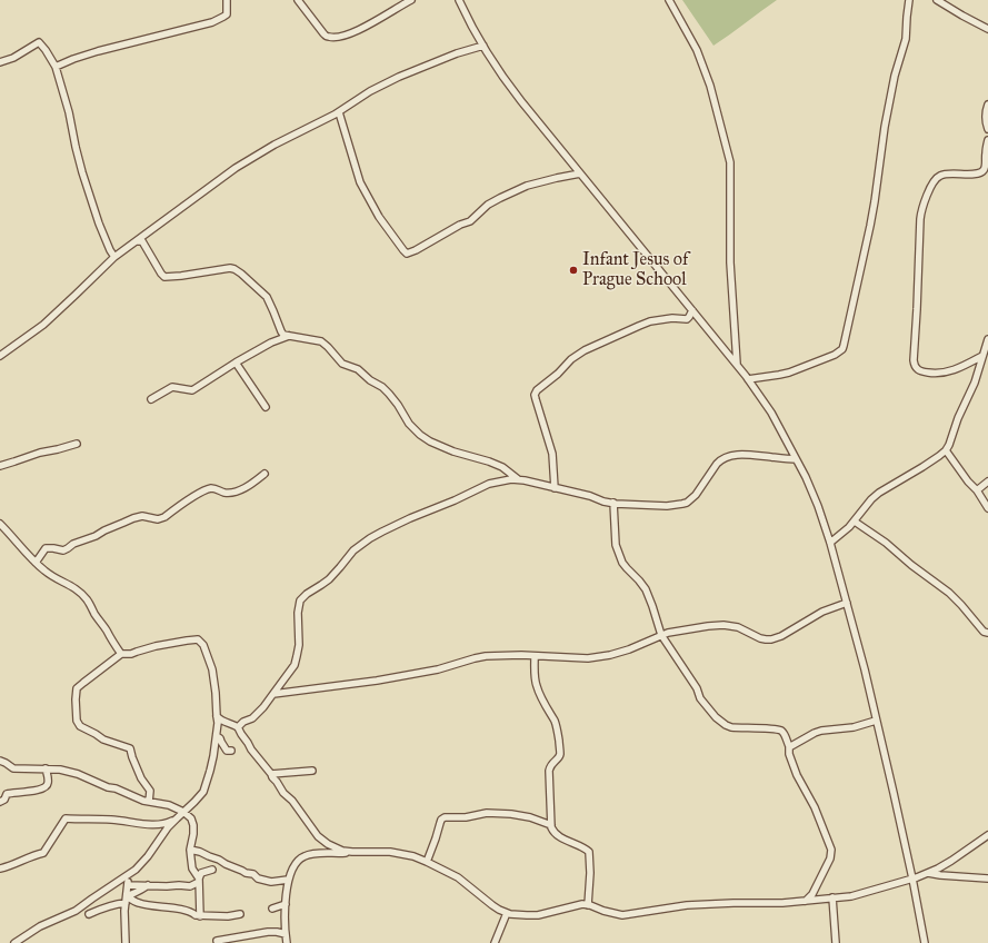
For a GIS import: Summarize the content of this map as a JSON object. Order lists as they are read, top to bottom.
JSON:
{
  "places": ["Infant Jesus of Prague School"]
}
